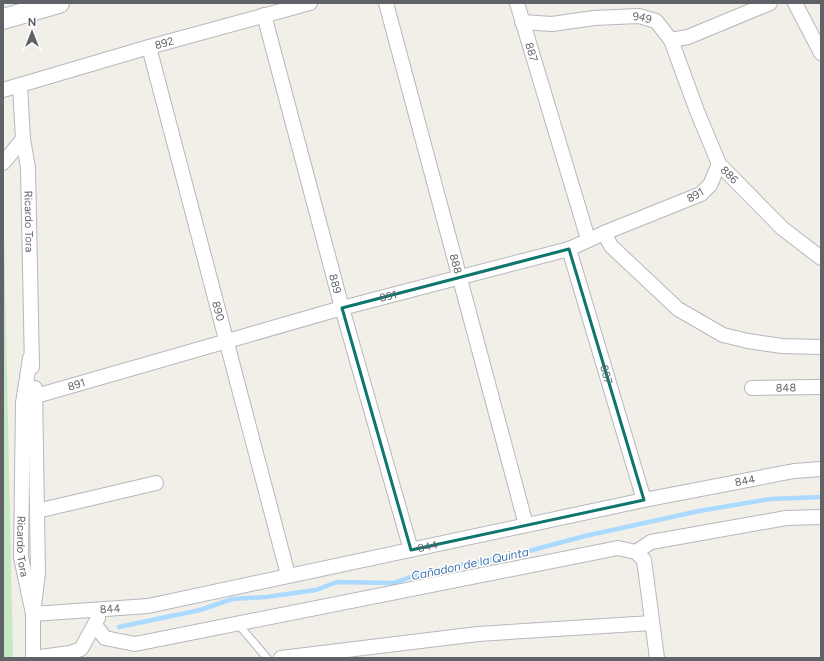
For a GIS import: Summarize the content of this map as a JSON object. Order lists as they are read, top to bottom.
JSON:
{
  "streets": {
    "street": [
      "949",
      "892",
      "887",
      "886",
      "891",
      "Ricardo Tora",
      "888",
      "889",
      "890",
      "848",
      "844"
    ]
  },
  "crossings": [
    ["949", "887"],
    ["949", "886"],
    ["892", "Ricardo Tora"],
    ["892", "889"],
    ["892", "890"],
    ["887", "891"],
    ["887", "844"],
    ["886", "891"],
    ["891", "Ricardo Tora"],
    ["891", "888"],
    ["891", "889"],
    ["891", "890"],
    ["Ricardo Tora", "844"],
    ["888", "844"],
    ["889", "844"],
    ["890", "844"]
  ],
  "water": ["Cañadon de la Quinta"],
  "north": "top"
}
